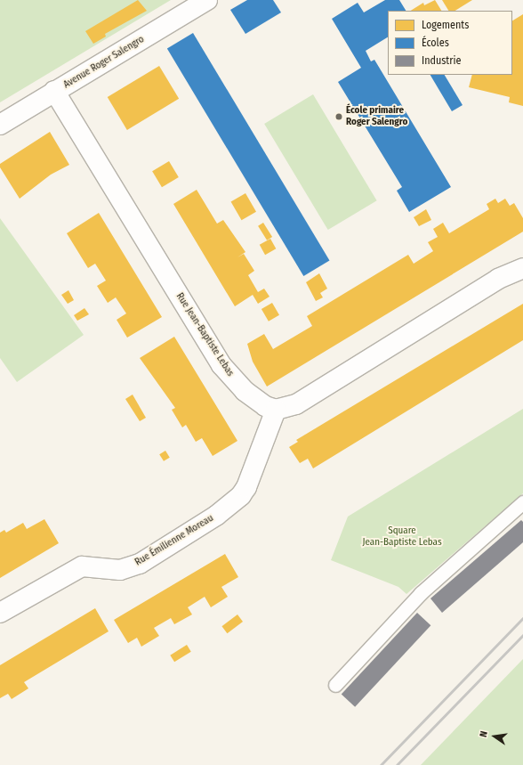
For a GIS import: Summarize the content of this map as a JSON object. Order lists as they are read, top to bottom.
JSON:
{
  "streets": {
    "street": ["Avenue Roger Salengro", "Rue Jean-Baptiste Lebas", "Rue Émilienne Moreau"]
  },
  "crossings": [
    ["Avenue Roger Salengro", "Rue Jean-Baptiste Lebas"],
    ["Rue Jean-Baptiste Lebas", "Rue Émilienne Moreau"]
  ],
  "parks": ["Square Jean-Baptiste Lebas"],
  "places": ["École primaire Roger Salengro"],
  "legend": ["Logements", "Écoles", "Industrie"],
  "north": "left"
}
